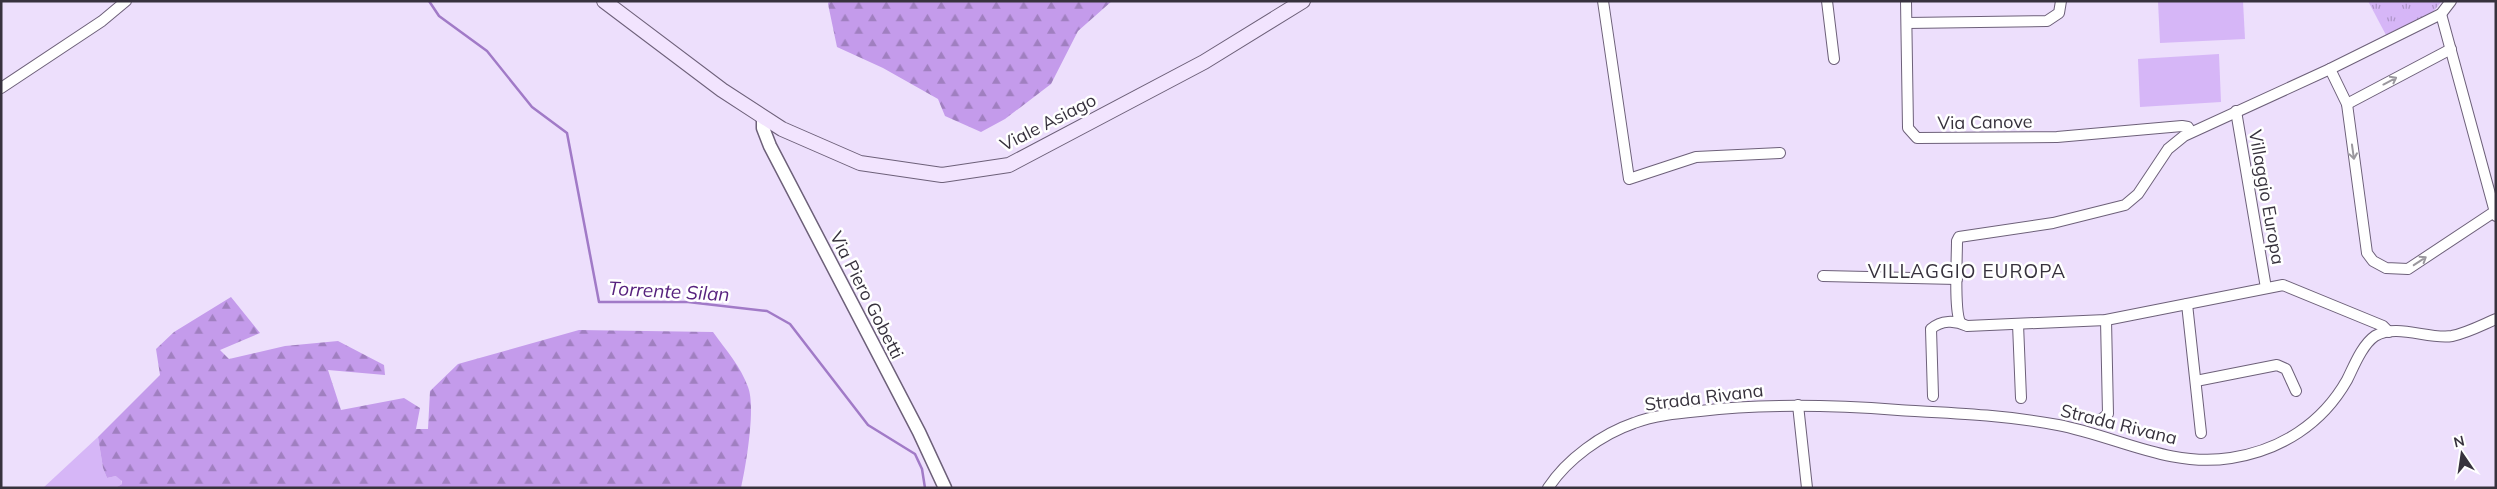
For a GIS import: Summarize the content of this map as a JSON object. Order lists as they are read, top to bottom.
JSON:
{
  "streets": {
    "main road": ["Viale Asiago"],
    "street": [
      "Via Canove",
      "Villaggio Europa",
      "Via Piero Gobetti",
      "Strada Rivana"
    ]
  },
  "crossings": [
    ["Viale Asiago", "Via Piero Gobetti"],
    ["Villaggio Europa", "Strada Rivana"]
  ],
  "districts": ["VILLAGGIO EUROPA"],
  "water": ["Torrente Silan"],
  "north": "top"
}
